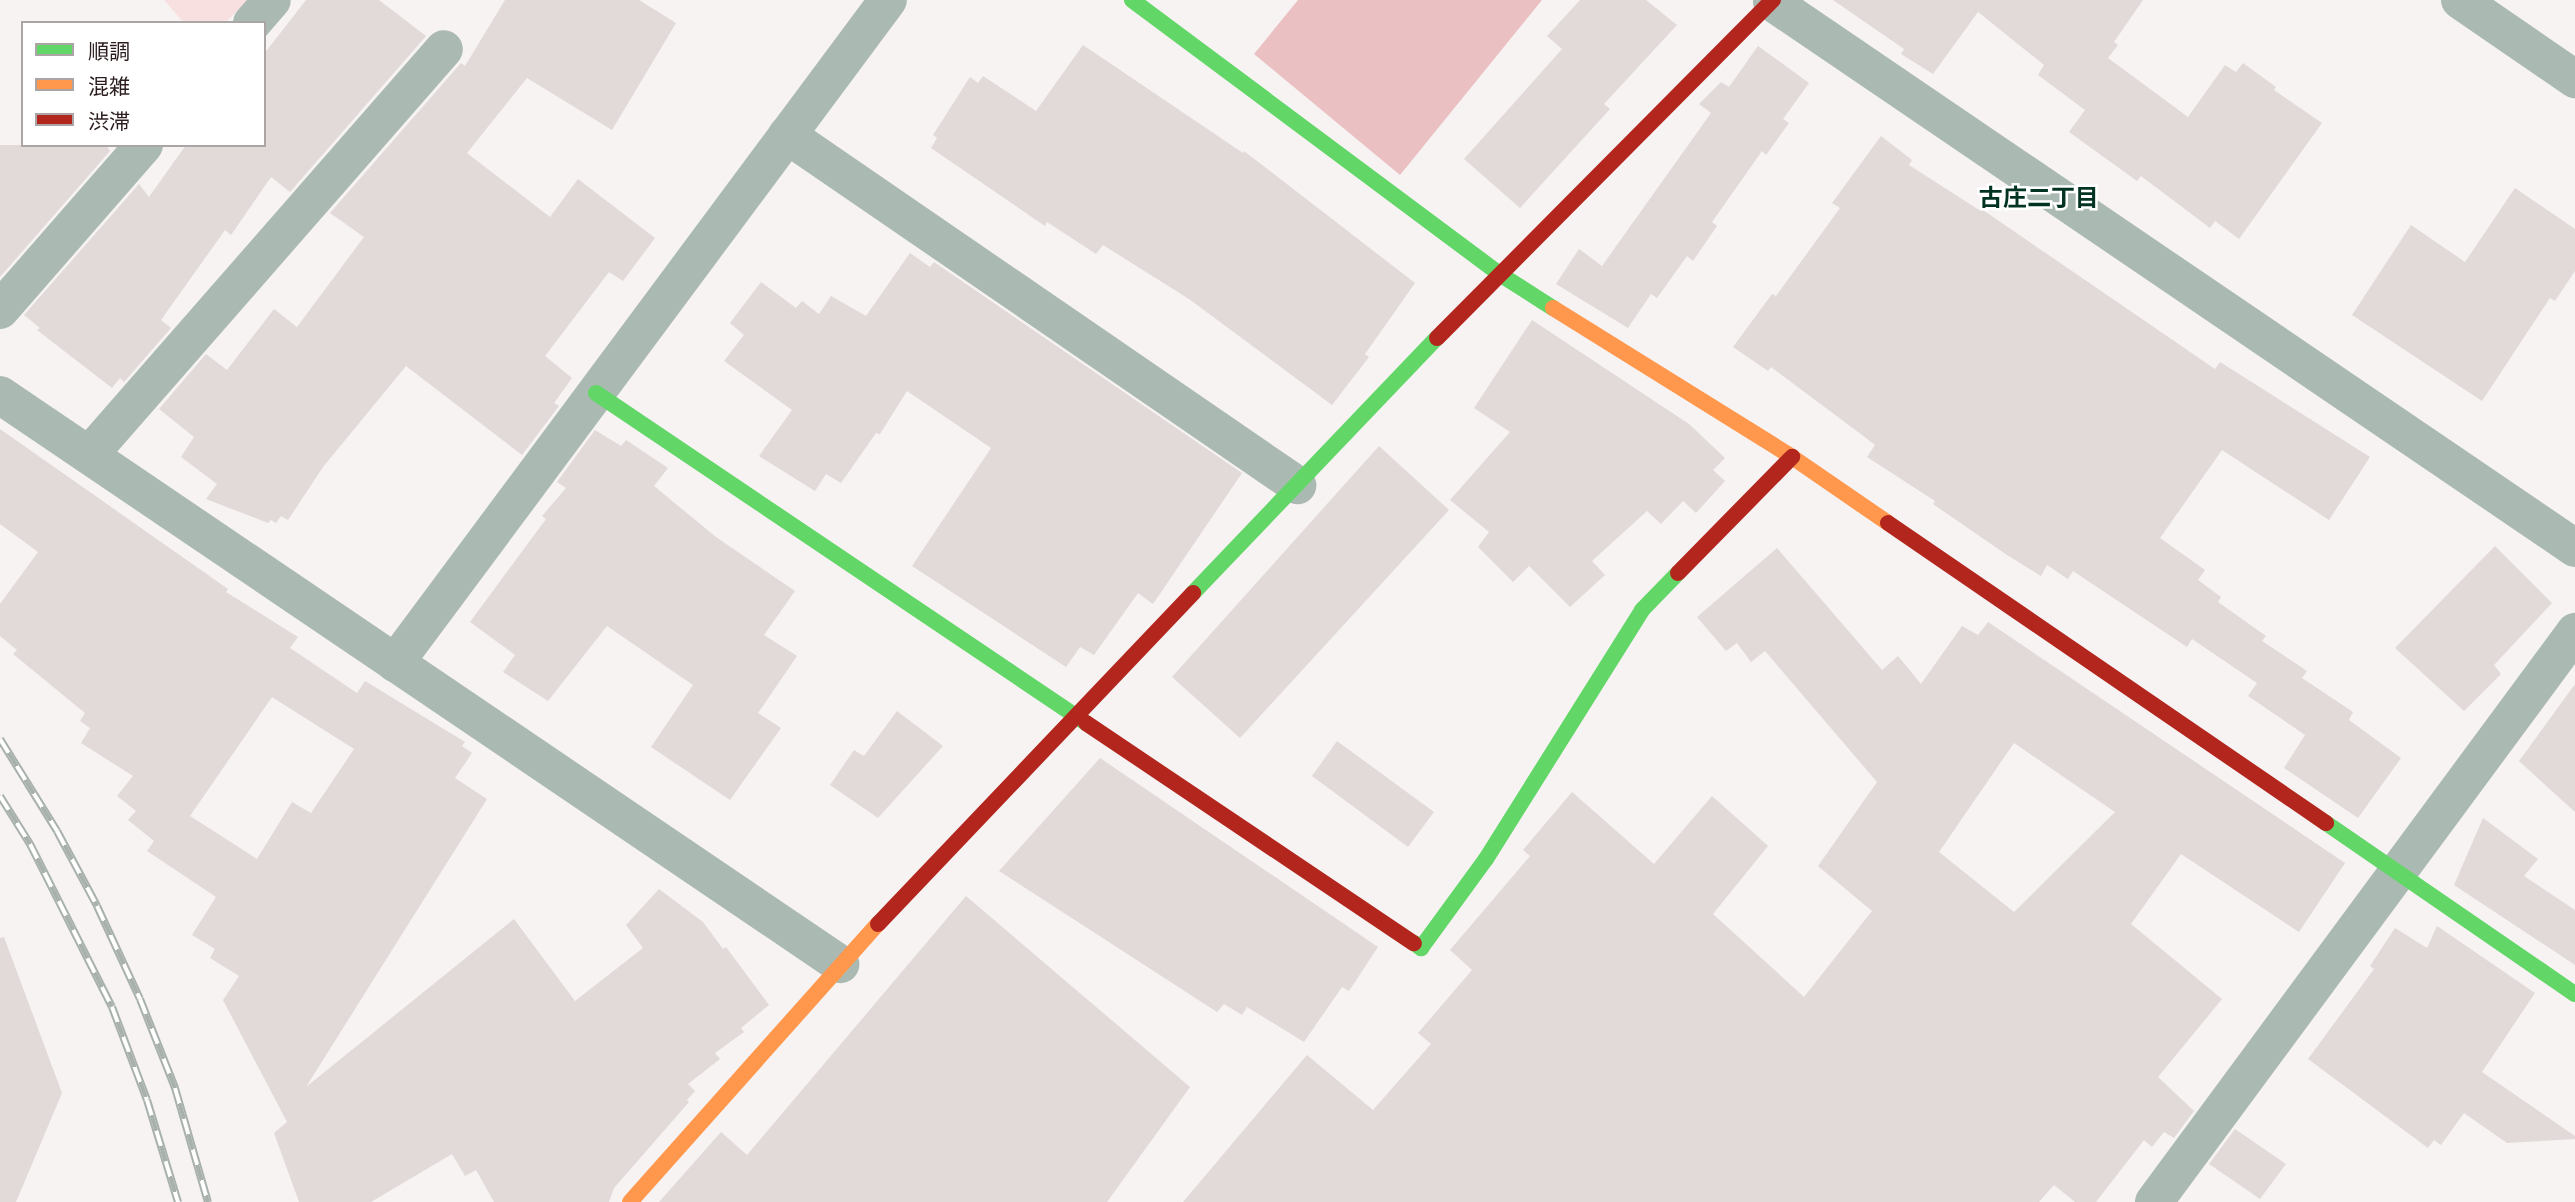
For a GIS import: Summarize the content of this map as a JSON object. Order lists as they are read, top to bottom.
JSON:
{
  "districts": ["古庄二丁目"],
  "legend": ["順調", "混雑", "渋滞"]
}
